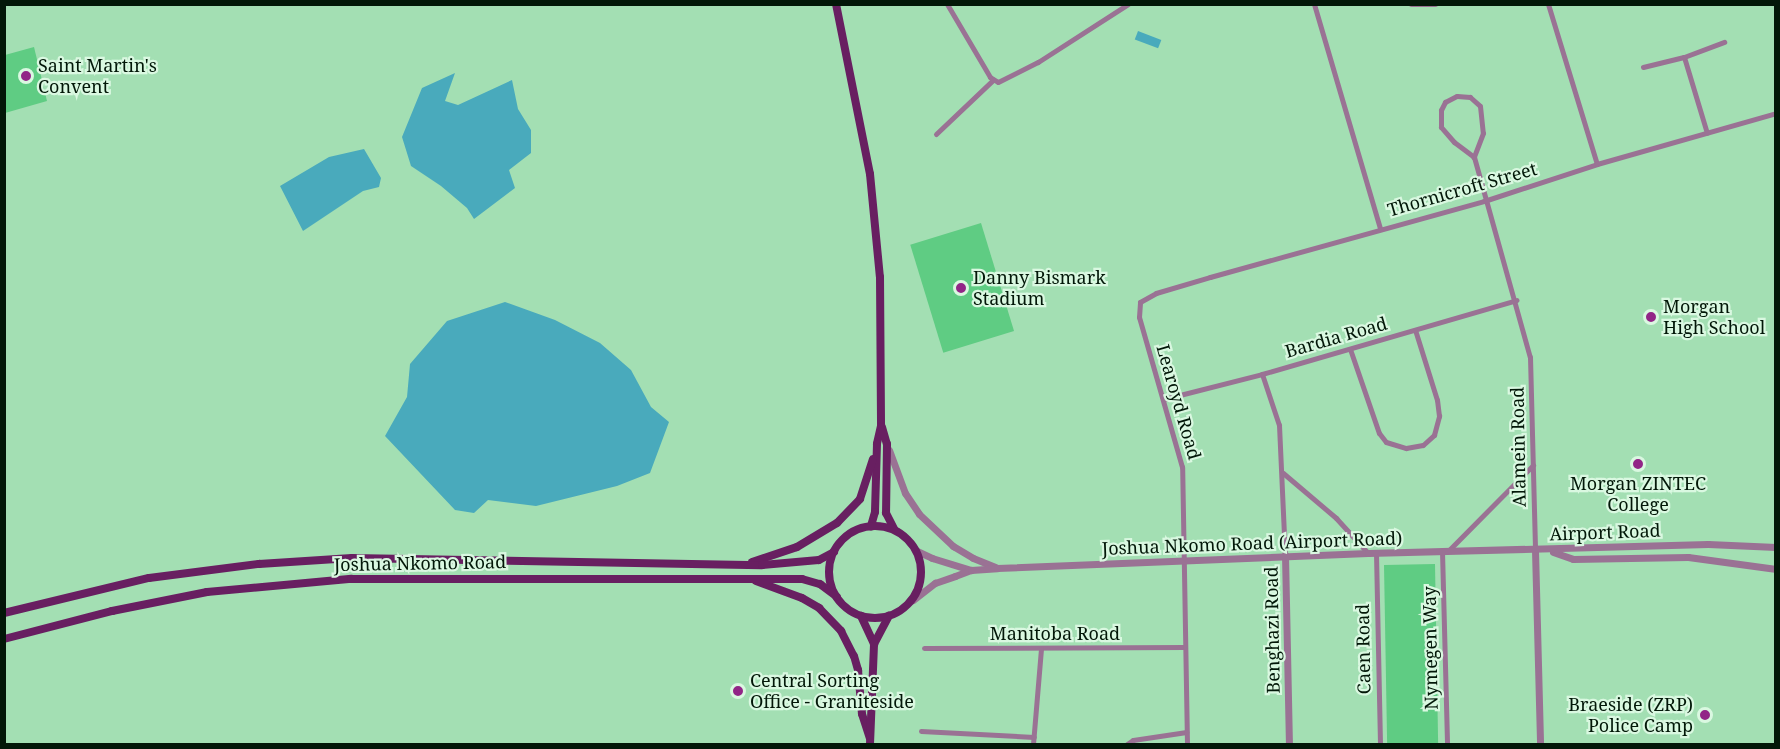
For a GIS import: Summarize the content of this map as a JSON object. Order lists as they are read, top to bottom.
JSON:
{
  "streets": {
    "main road": ["Joshua Nkomo Road"],
    "street": [
      "Thornicroft Street",
      "Bardia Road",
      "Learoyd Road",
      "Alamein Road",
      "Airport Road",
      "Joshua Nkomo Road (Airport Road)",
      "Benghazi Road",
      "Manitoba Road",
      "Nymegen Way",
      "Caen Road"
    ]
  },
  "crossings": [
    ["Thornicroft Street", "Learoyd Road"],
    ["Thornicroft Street", "Alamein Road"],
    ["Bardia Road", "Learoyd Road"],
    ["Bardia Road", "Alamein Road"],
    ["Bardia Road", "Benghazi Road"],
    ["Learoyd Road", "Joshua Nkomo Road (Airport Road)"],
    ["Learoyd Road", "Manitoba Road"],
    ["Alamein Road", "Airport Road"],
    ["Alamein Road", "Joshua Nkomo Road (Airport Road)"],
    ["Airport Road", "Joshua Nkomo Road (Airport Road)"],
    ["Joshua Nkomo Road (Airport Road)", "Benghazi Road"],
    ["Joshua Nkomo Road (Airport Road)", "Nymegen Way"],
    ["Joshua Nkomo Road (Airport Road)", "Caen Road"]
  ],
  "places": [
    "Saint Martin's Convent",
    "Danny Bismark Stadium",
    "Morgan High School",
    "Morgan ZINTEC College",
    "Central Sorting Office - Graniteside",
    "Braeside (ZRP) Police Camp"
  ]
}
